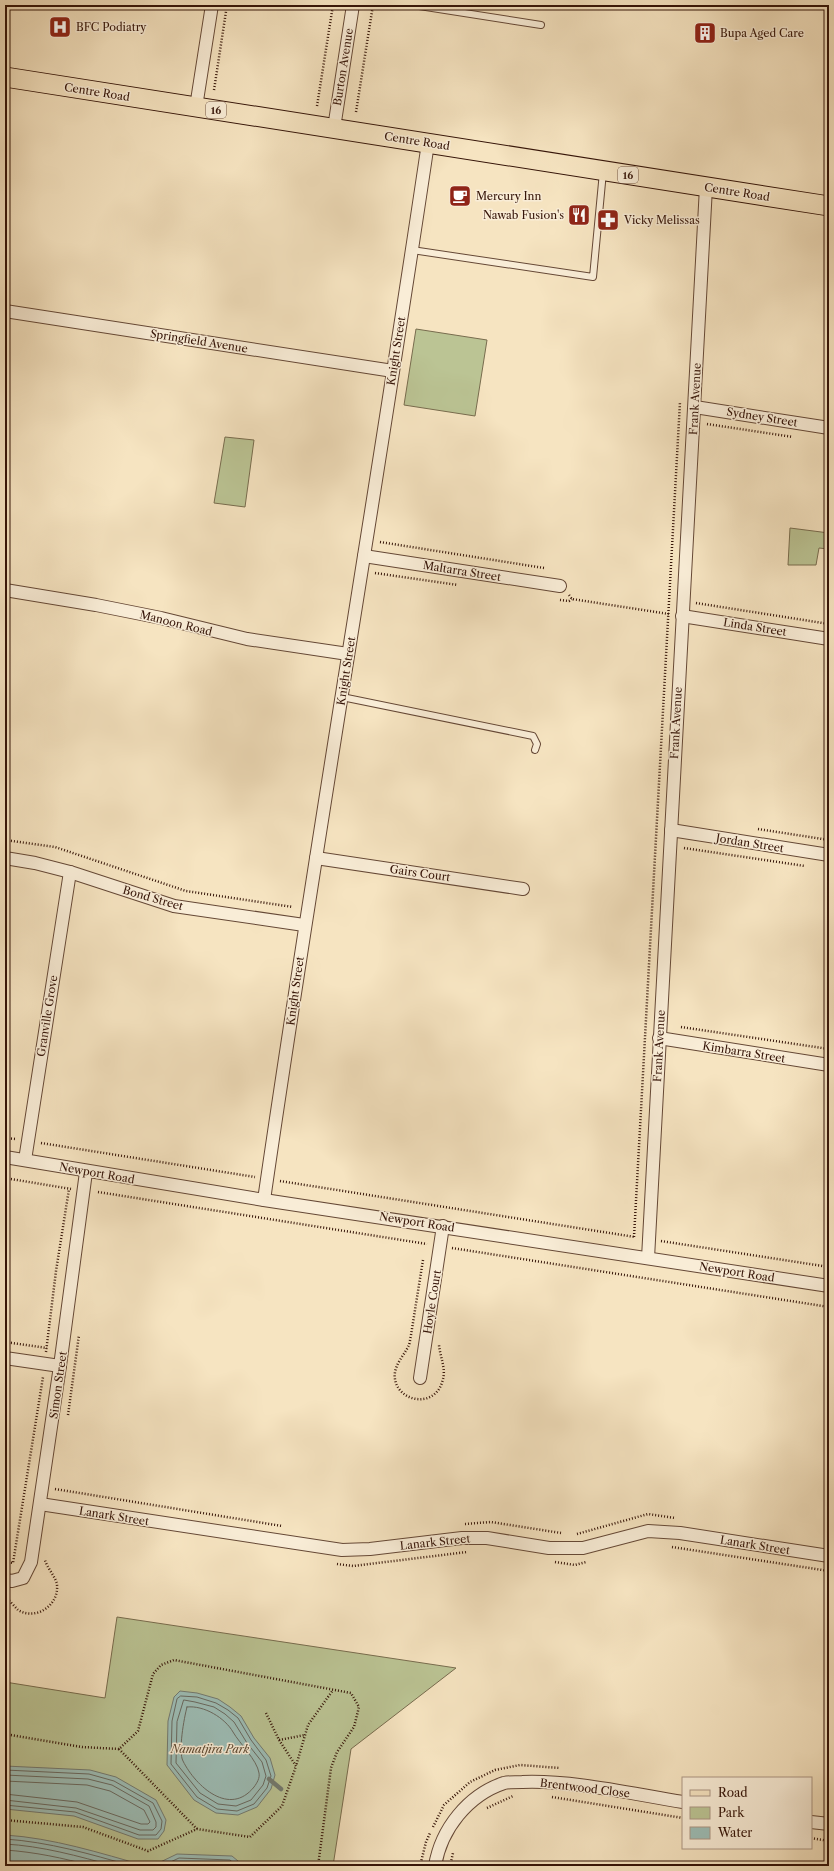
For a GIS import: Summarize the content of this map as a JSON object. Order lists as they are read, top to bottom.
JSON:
{
  "streets": {
    "main road": ["Centre Road", "16"],
    "street": [
      "Burton Avenue",
      "Springfield Avenue",
      "Knight Street",
      "Frank Avenue",
      "Sydney Street",
      "Maltarra Street",
      "Manoon Road",
      "Linda Street",
      "Jordan Street",
      "Gairs Court",
      "Bond Street",
      "Granville Grove",
      "Kimbarra Street",
      "Newport Road",
      "Hoyle Court",
      "Simon Street",
      "Lanark Street",
      "Brentwood Close"
    ]
  },
  "crossings": [
    ["Burton Avenue", "Centre Road"],
    ["Centre Road", "Knight Street"],
    ["Centre Road", "Frank Avenue"],
    ["Springfield Avenue", "Knight Street"],
    ["Knight Street", "Maltarra Street"],
    ["Knight Street", "Manoon Road"],
    ["Knight Street", "Gairs Court"],
    ["Knight Street", "Bond Street"],
    ["Knight Street", "Newport Road"],
    ["Frank Avenue", "Sydney Street"],
    ["Frank Avenue", "Linda Street"],
    ["Frank Avenue", "Jordan Street"],
    ["Frank Avenue", "Kimbarra Street"],
    ["Frank Avenue", "Newport Road"],
    ["Bond Street", "Granville Grove"],
    ["Granville Grove", "Newport Road"],
    ["Newport Road", "Hoyle Court"],
    ["Newport Road", "Simon Street"],
    ["Simon Street", "Lanark Street"]
  ],
  "parks": ["Namatjira Park"],
  "places": {
    "hospital": ["BFC Podiatry"],
    "building": ["Bupa Aged Care"],
    "cafe": ["Mercury Inn"],
    "restaurant": ["Nawab Fusion's"],
    "pharmacy": ["Vicky Melissas"]
  },
  "legend": ["Road", "Park", "Water"]
}
